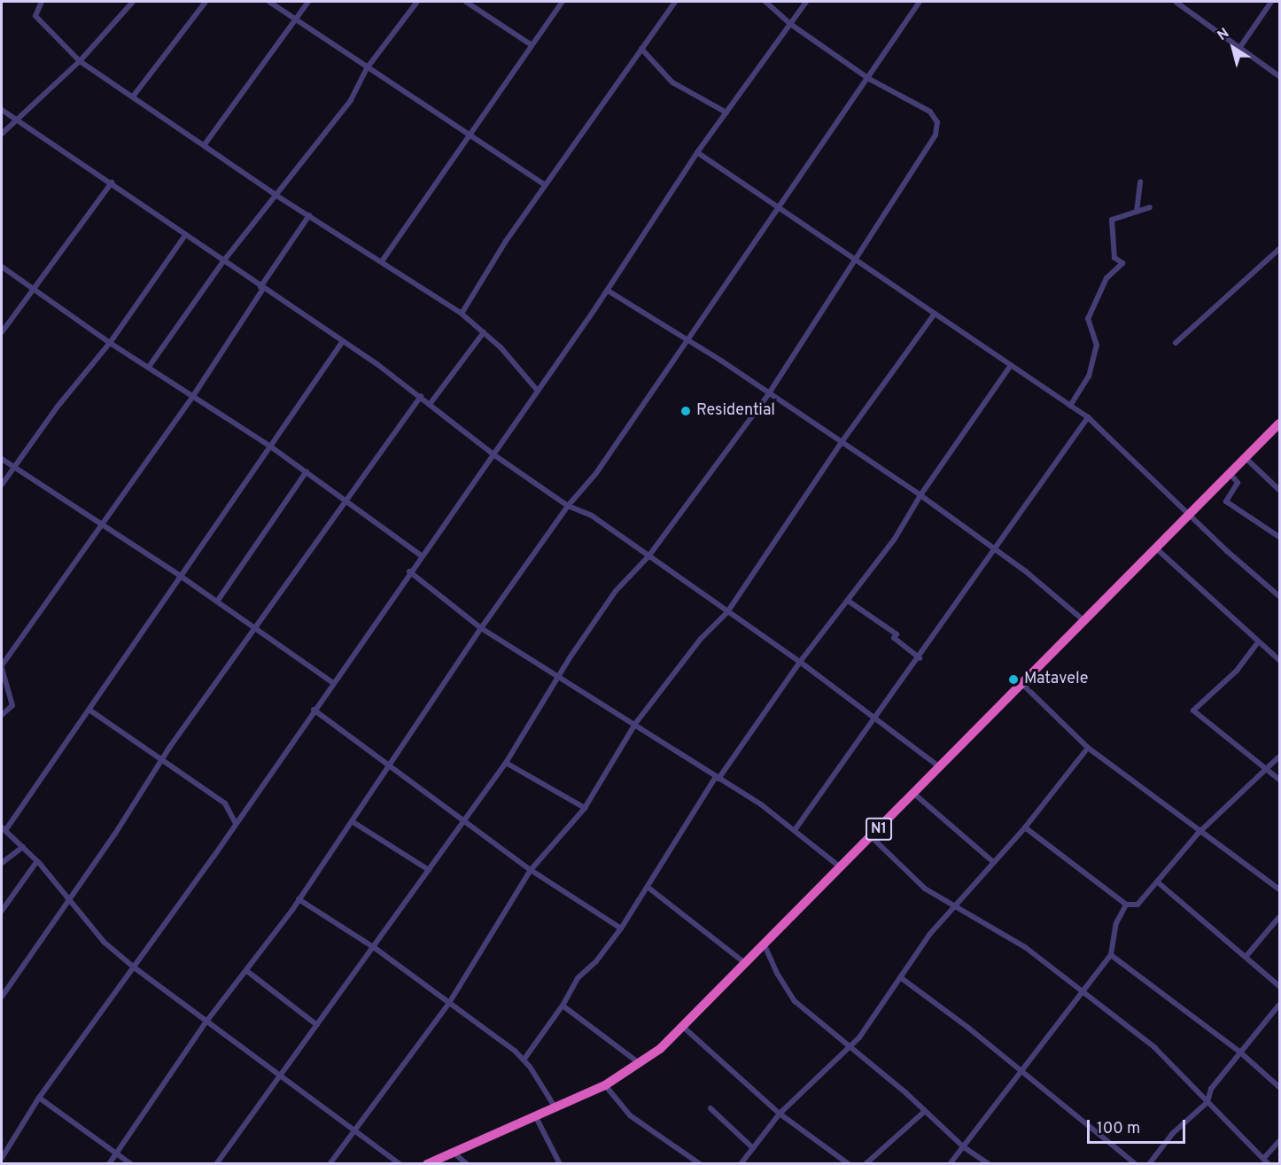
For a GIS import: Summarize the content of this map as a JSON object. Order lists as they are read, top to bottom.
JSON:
{
  "streets": {
    "highway": ["N1"]
  },
  "places": ["Residential", "Matavele"],
  "scale_bar": "100 m",
  "north": "top left"
}
